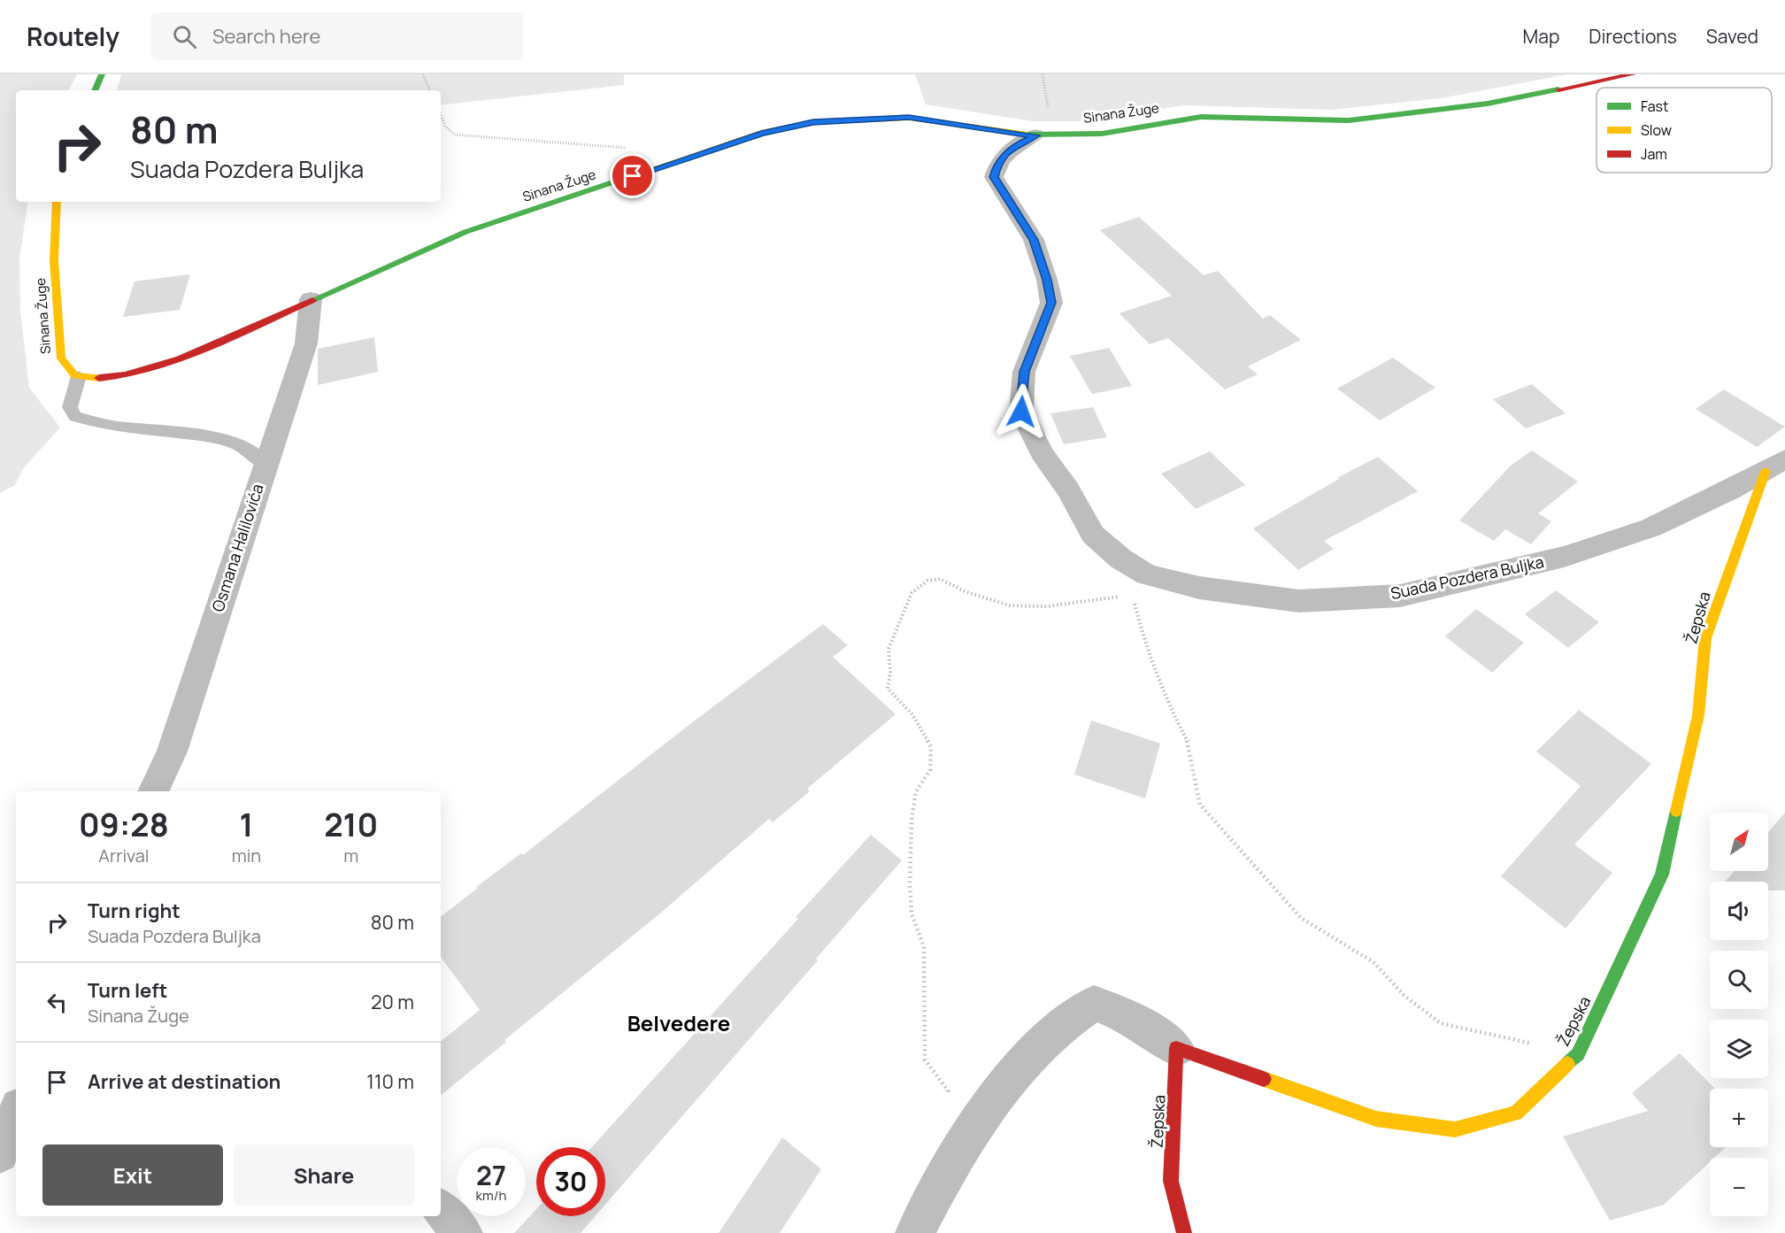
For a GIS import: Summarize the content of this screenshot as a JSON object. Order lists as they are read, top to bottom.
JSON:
{
  "streets": {
    "main road": ["Sinana Žuge", "Žepska"],
    "street": ["Osmana Halilovića", "Suada Pozdera Buljka"]
  },
  "crossings": [
    ["Sinana Žuge", "Osmana Halilovića"],
    ["Sinana Žuge", "Suada Pozdera Buljka"],
    ["Suada Pozdera Buljka", "Žepska"]
  ],
  "districts": ["Belvedere"],
  "legend": ["Fast", "Slow", "Jam"],
  "north": "top right",
  "page": {
    "header": "Routely",
    "search": "Search here",
    "nav": ["Map", "Directions", "Saved"],
    "turn": ["80 m", "Suada Pozdera Buljka"],
    "eta": [
      "09:28",
      "Arrival",
      "1",
      "min",
      "210",
      "m"
    ],
    "map_buttons": ["+", "−"],
    "list": [
      {
        "name": "Turn right",
        "note": "Suada Pozdera Buljka",
        "value": "80 m"
      },
      {
        "name": "Turn left",
        "note": "Sinana Žuge",
        "value": "20 m"
      },
      {
        "name": "Arrive at destination",
        "value": "110 m"
      }
    ],
    "buttons": ["Exit", "Share"],
    "speed": "27 km/h",
    "limit": "30"
  }
}
